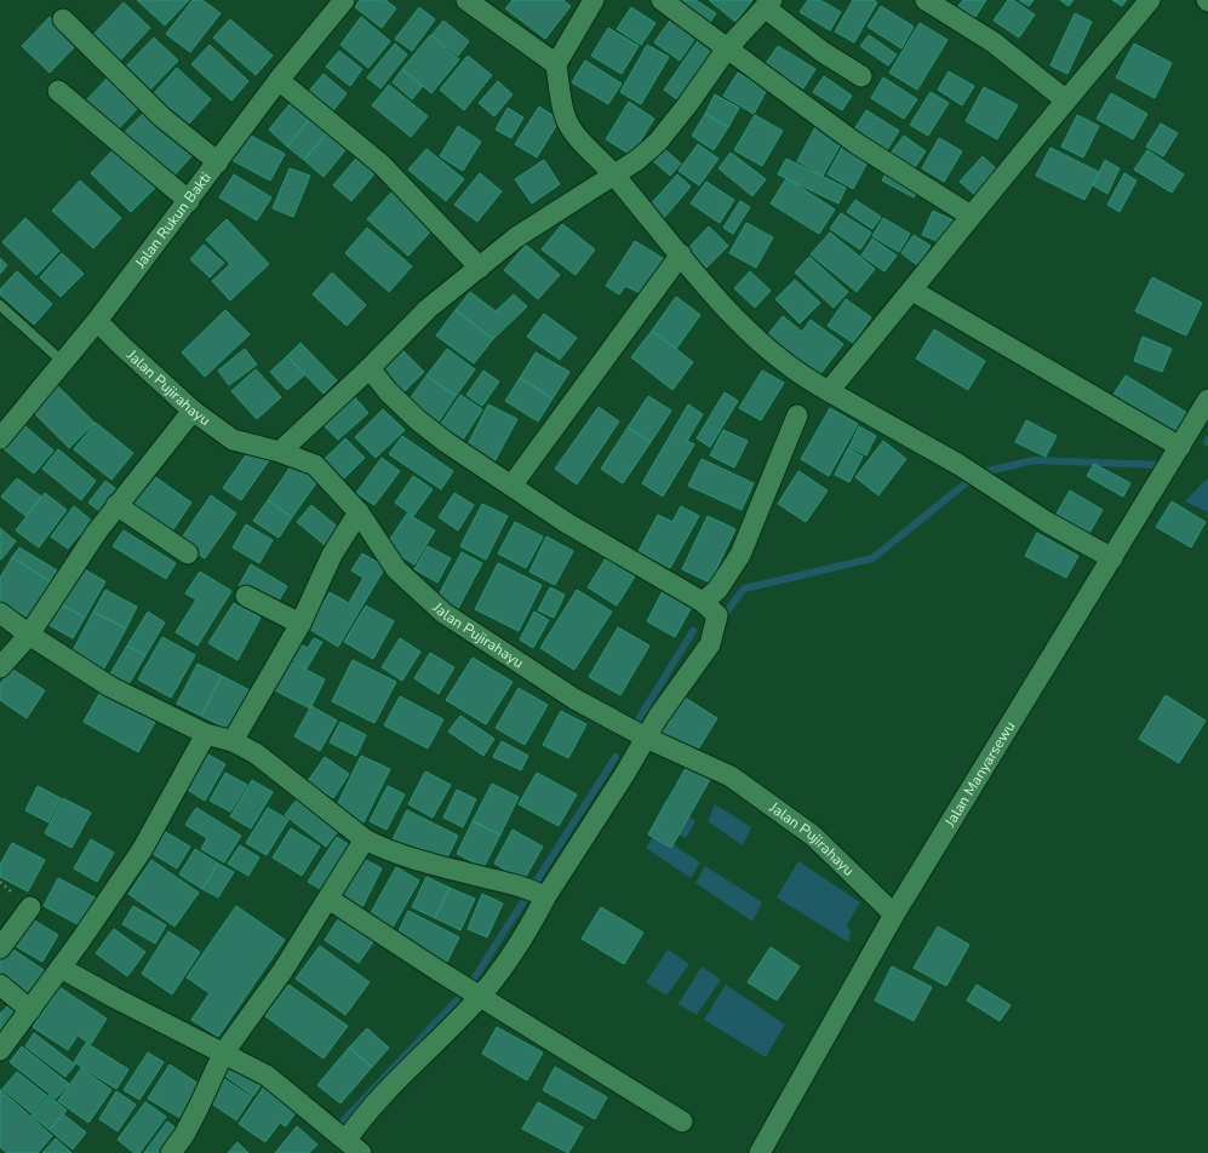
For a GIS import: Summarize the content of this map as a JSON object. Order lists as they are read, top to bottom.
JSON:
{
  "streets": {
    "street": ["Jalan Rukun Bakti", "Jalan Pujirahayu", "Jalan Manyarsewu"]
  },
  "crossings": [
    ["Jalan Rukun Bakti", "Jalan Pujirahayu"],
    ["Jalan Pujirahayu", "Jalan Manyarsewu"]
  ]
}
